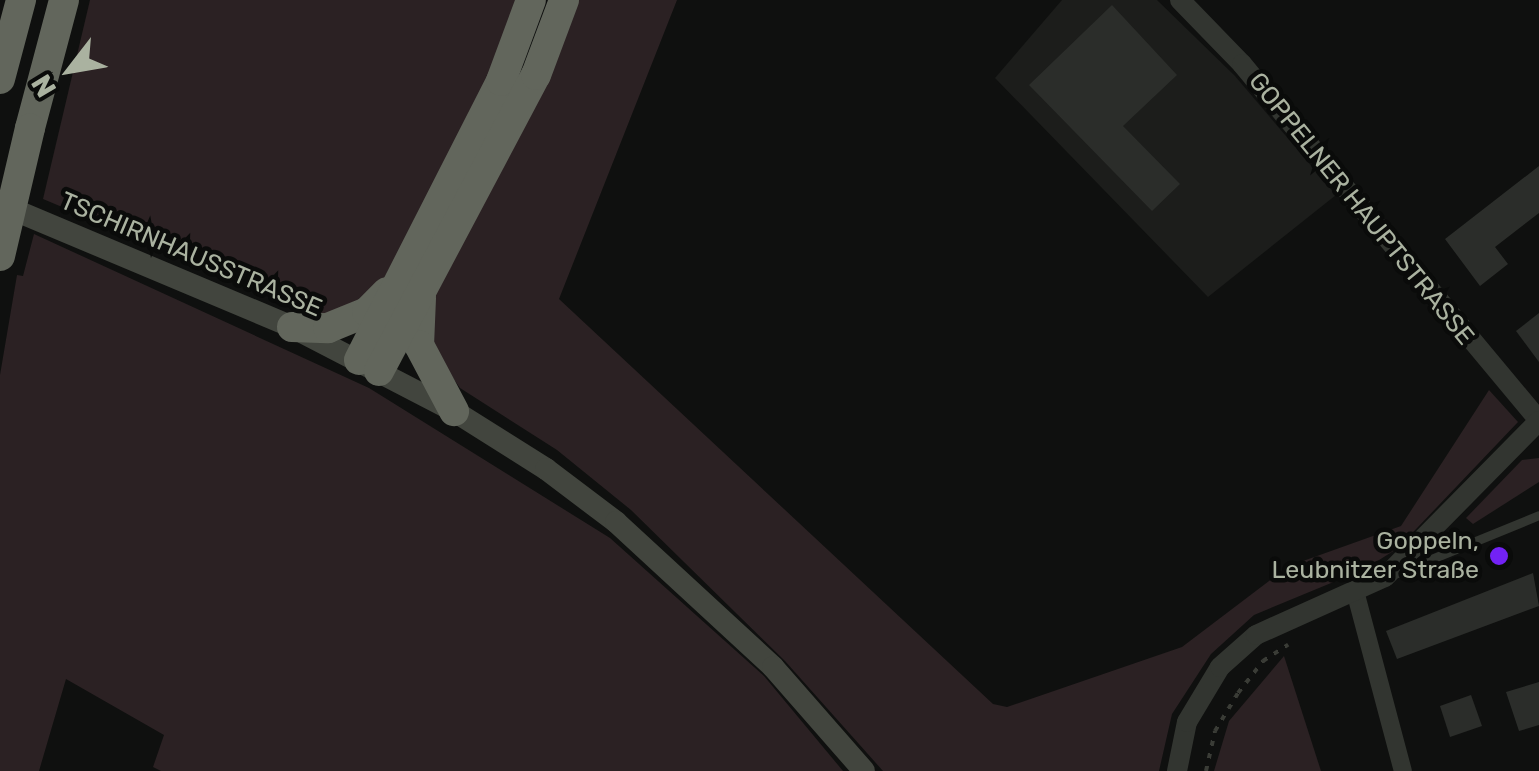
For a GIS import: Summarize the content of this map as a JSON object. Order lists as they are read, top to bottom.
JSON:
{
  "streets": {
    "main road": ["TSCHIRNHAUSSTRASSE"],
    "street": ["GOPPELNER HAUPTSTRASSE"]
  },
  "places": ["Goppeln, Leubnitzer Straße"],
  "north": "bottom left"
}
